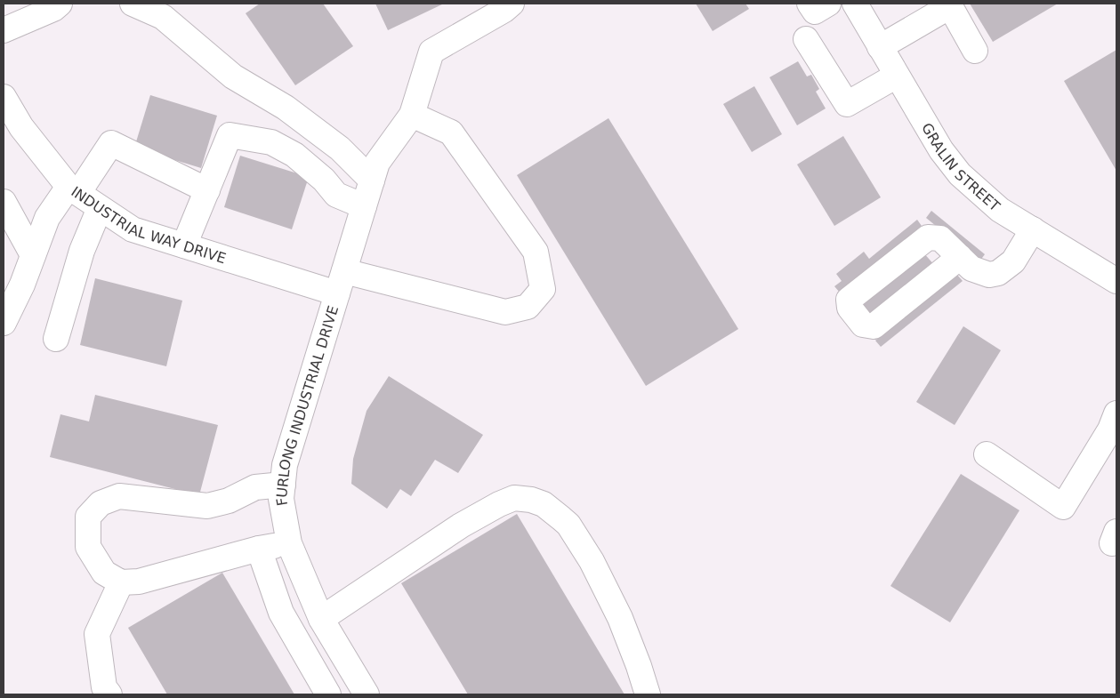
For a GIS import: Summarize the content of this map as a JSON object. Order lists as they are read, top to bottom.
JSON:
{
  "streets": {
    "street": ["GRALIN STREET", "INDUSTRIAL WAY DRIVE", "FURLONG INDUSTRIAL DRIVE"]
  },
  "crossings": [
    ["INDUSTRIAL WAY DRIVE", "FURLONG INDUSTRIAL DRIVE"]
  ]
}
